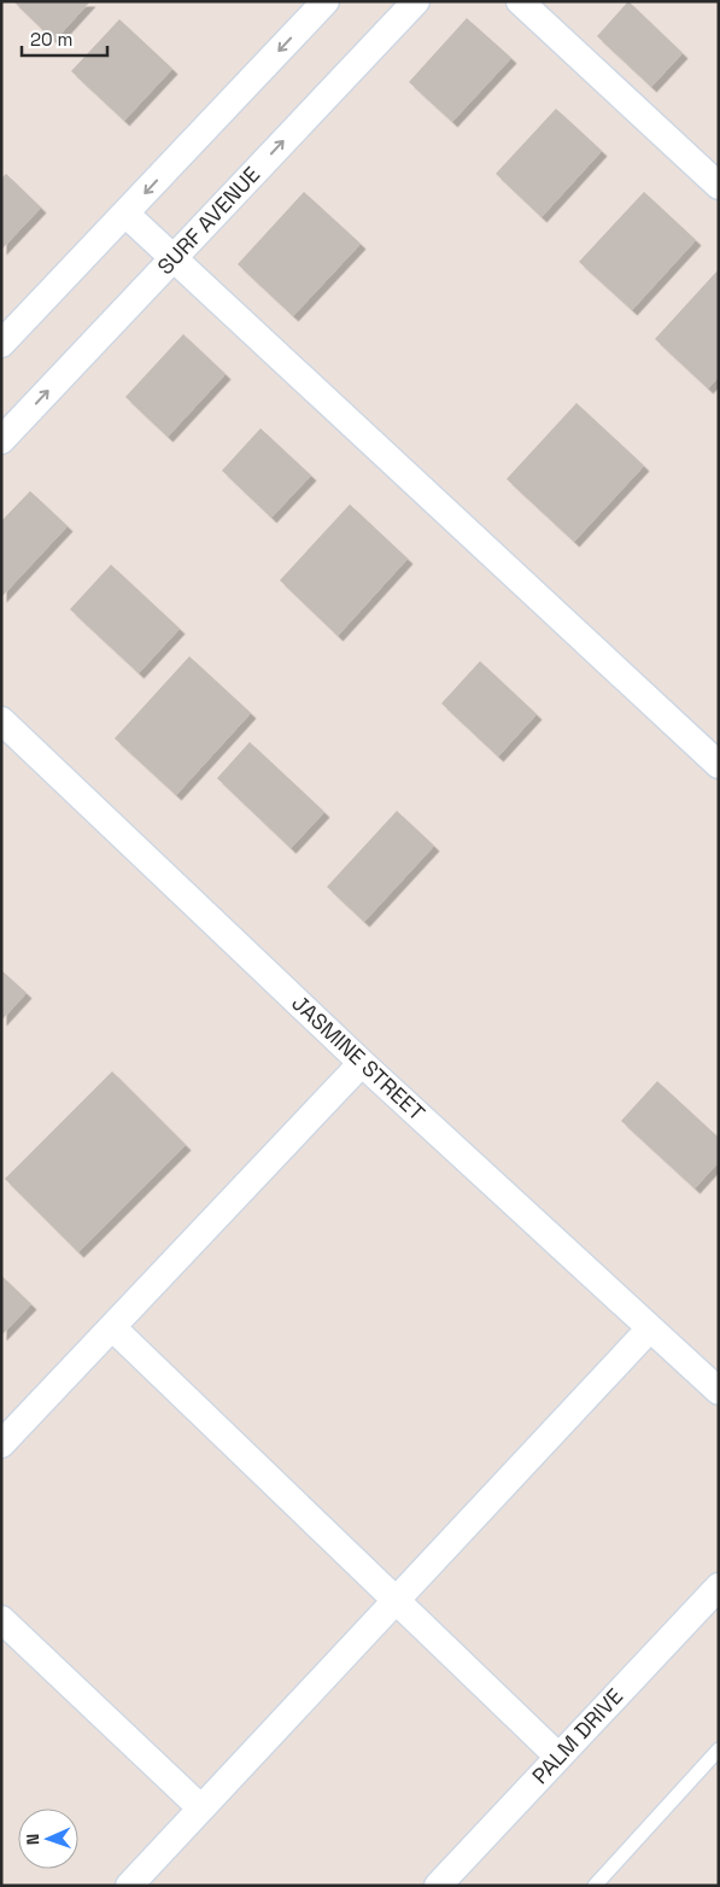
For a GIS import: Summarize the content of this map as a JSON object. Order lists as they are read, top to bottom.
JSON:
{
  "streets": {
    "street": ["SURF AVENUE", "JASMINE STREET", "PALM DRIVE"]
  },
  "scale_bar": "20 m",
  "north": "left"
}
